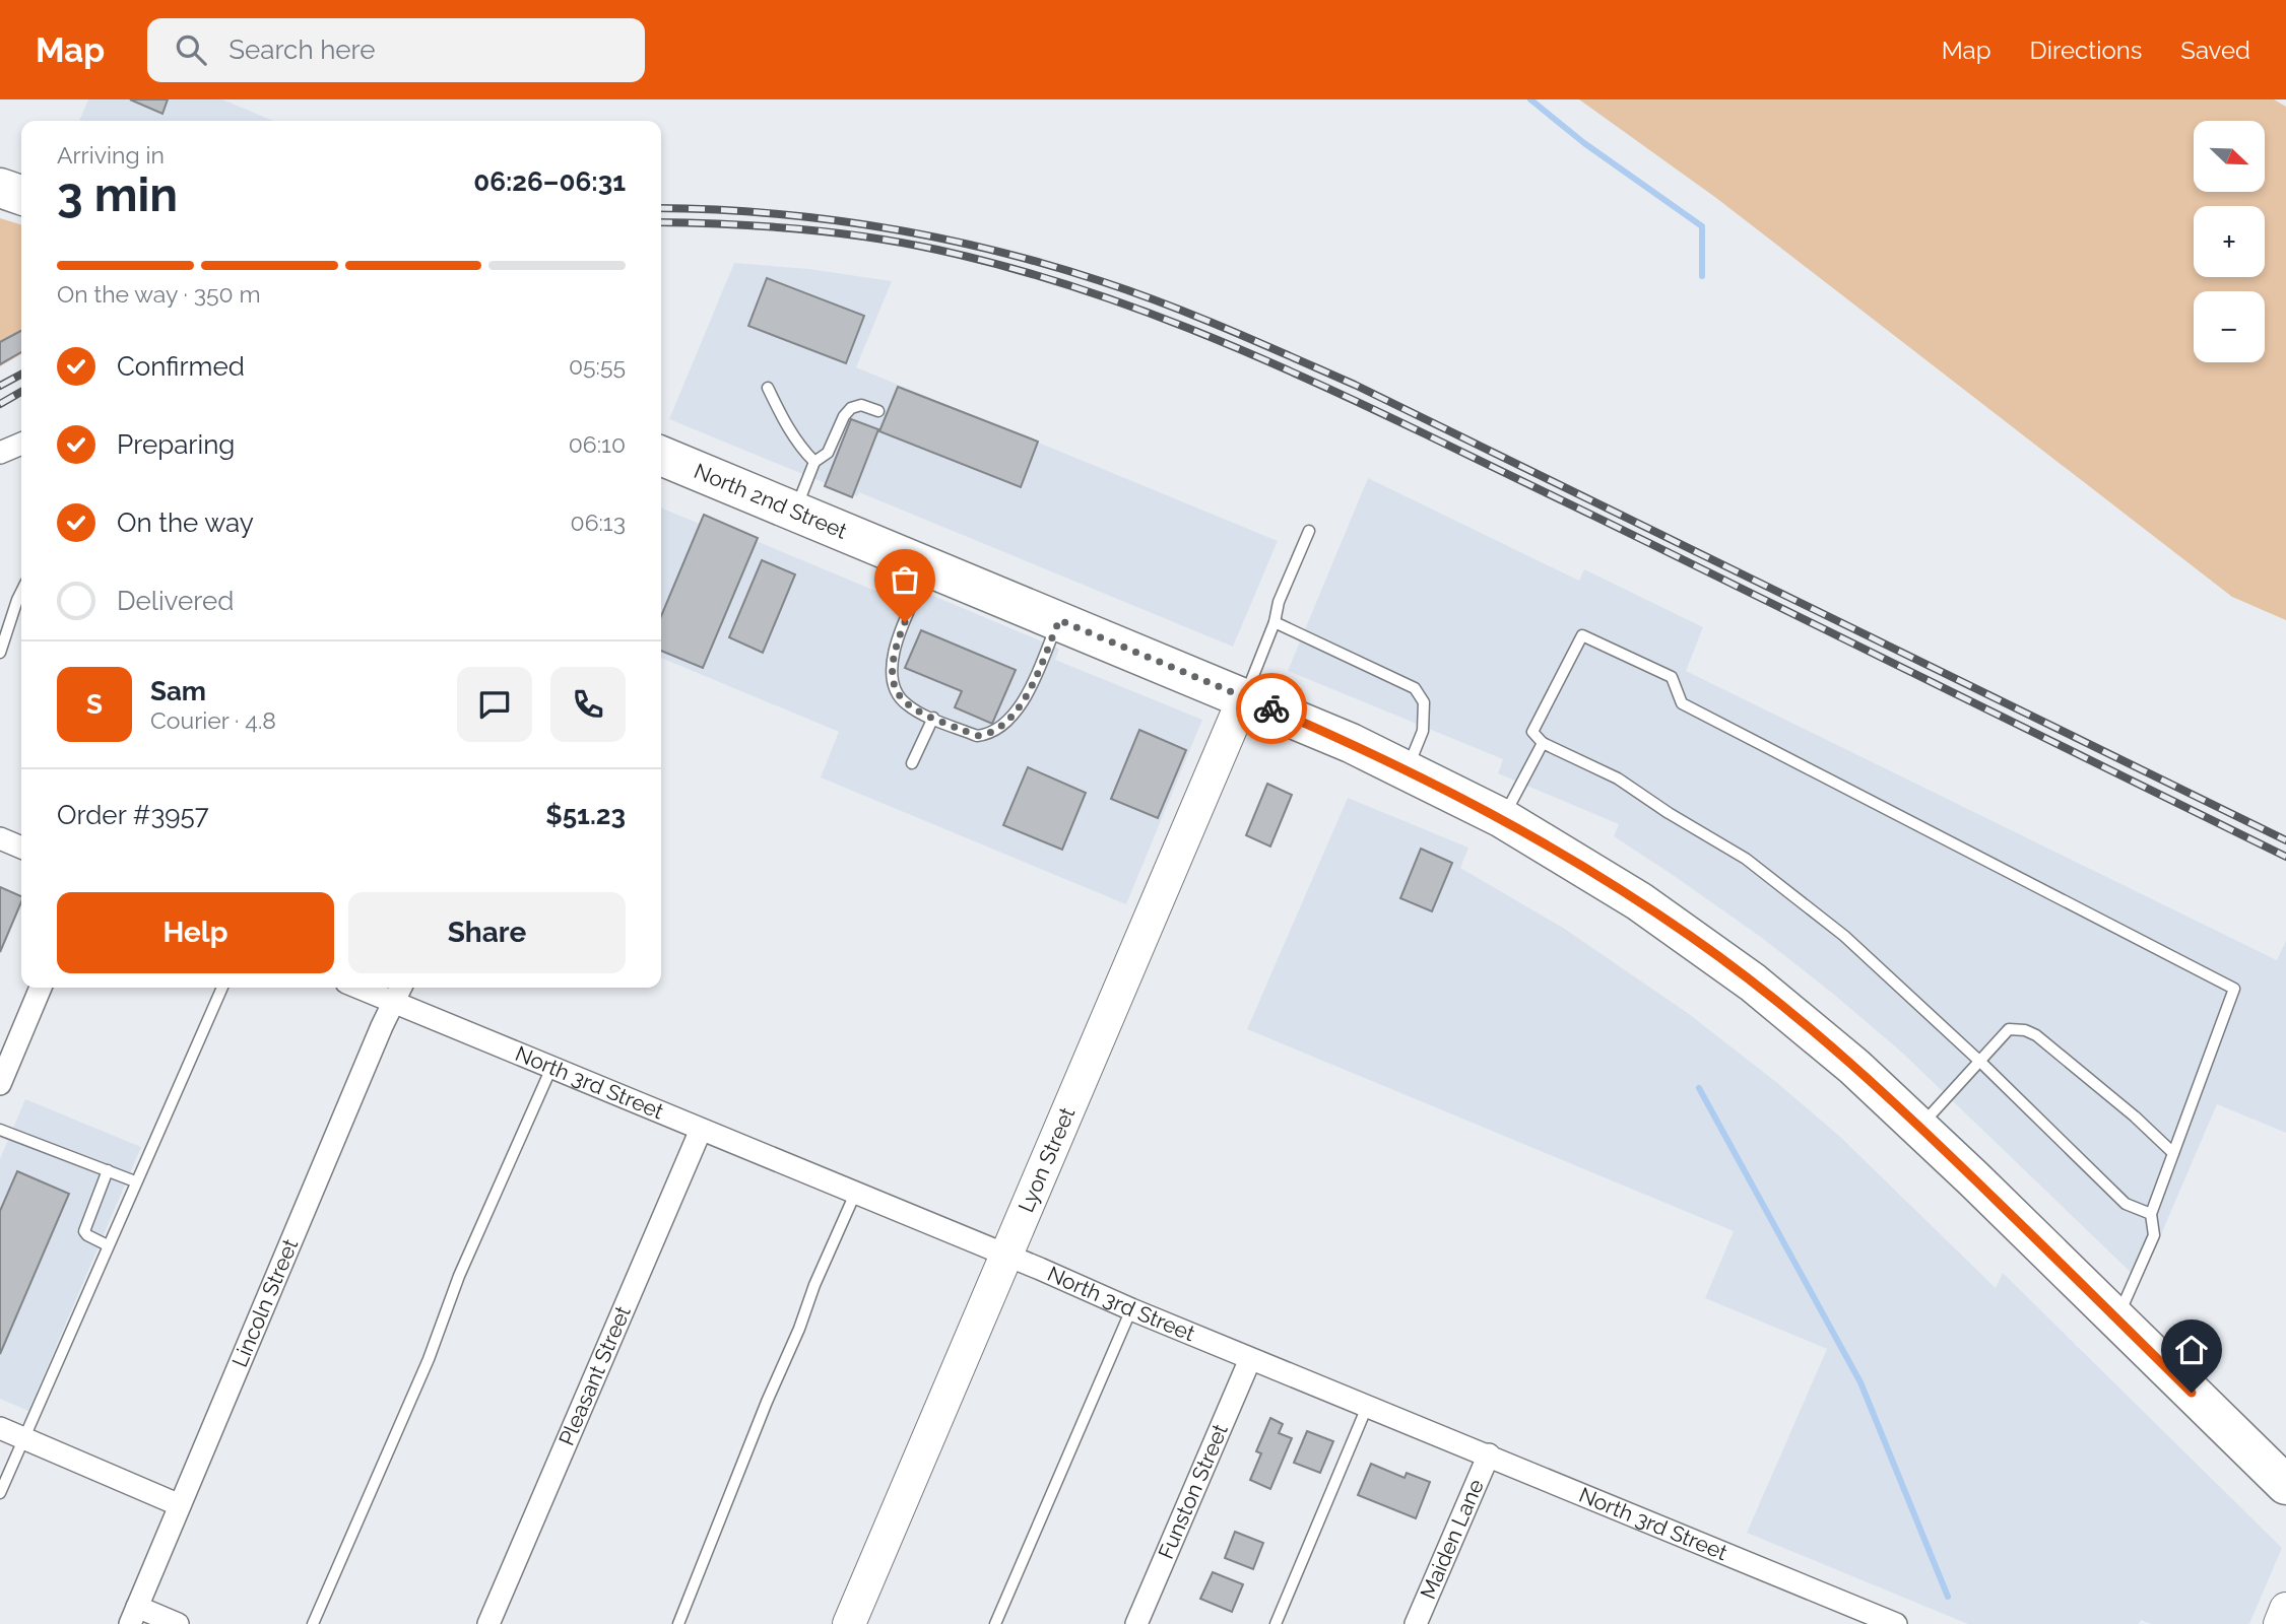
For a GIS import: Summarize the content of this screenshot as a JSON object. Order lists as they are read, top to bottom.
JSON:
{
  "streets": {
    "highway": ["North 2nd Street"],
    "street": [
      "North 3rd Street",
      "Lyon Street",
      "Lincoln Street",
      "Pleasant Street",
      "Funston Street",
      "Maiden Lane"
    ]
  },
  "crossings": [
    ["North 2nd Street", "Lyon Street"],
    ["North 3rd Street", "Lyon Street"],
    ["North 3rd Street", "Lincoln Street"],
    ["North 3rd Street", "Pleasant Street"],
    ["North 3rd Street", "Funston Street"],
    ["North 3rd Street", "Maiden Lane"]
  ],
  "north": "bottom right",
  "page": {
    "header": "Map",
    "search": "Search here",
    "nav": ["Map", "Directions", "Saved"],
    "map_buttons": ["+", "−"],
    "heading": ["3 min", "Arriving in", "06:26–06:31"],
    "panel": [
      "Sam",
      "Courier · 4.8",
      "Order #3957",
      "$51.23"
    ],
    "bar": "On the way · 350 m",
    "list": [
      ["Confirmed", "05:55"],
      ["Preparing", "06:10"],
      ["On the way", "06:13"],
      "Delivered"
    ],
    "round": "S",
    "buttons": ["Help", "Share"]
  }
}
